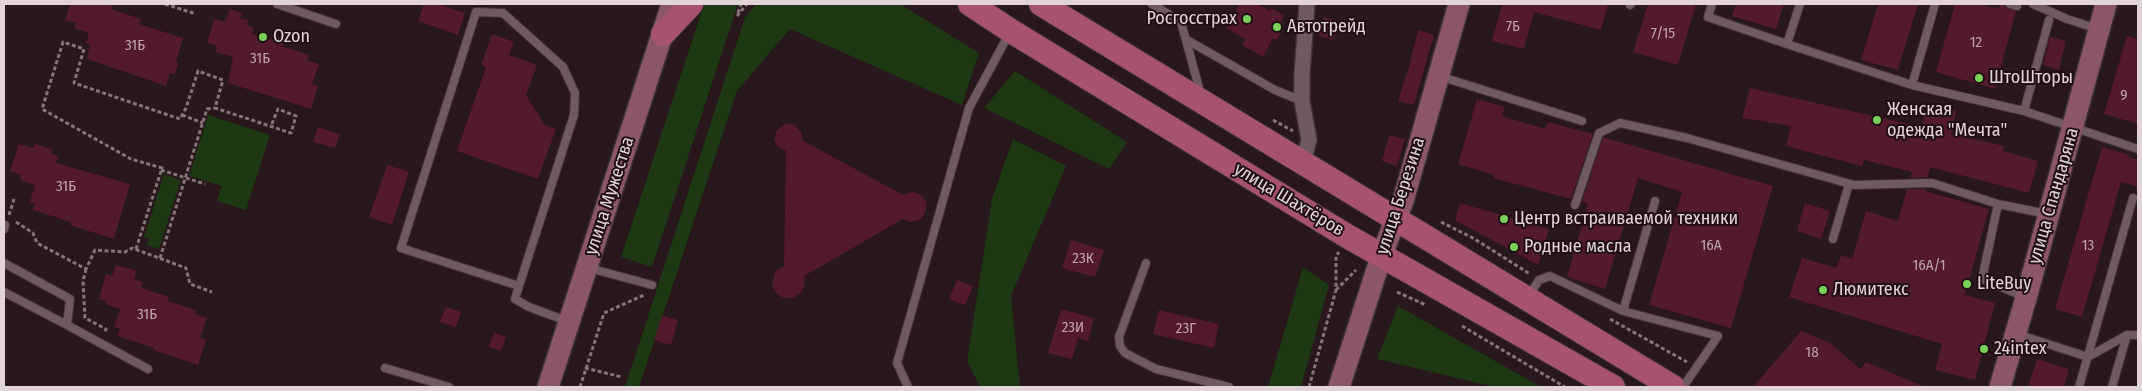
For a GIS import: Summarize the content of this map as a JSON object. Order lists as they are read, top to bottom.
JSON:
{
  "streets": {
    "main road": ["улица Шахтёров"],
    "street": ["улица Мужества", "улица Березина", "улица Спандаряна"]
  },
  "crossings": [
    ["улица Березина", "улица Шахтёров"]
  ],
  "places": [
    "Росгосстрах",
    "Автотрейд",
    "Ozon",
    "ШтоШторы",
    "Женская одежда \"Мечта\"",
    "Центр встраиваемой техники",
    "Родные масла",
    "LiteBuy",
    "Люмитекс",
    "24intex"
  ],
  "house_numbers": [
    "7Б",
    "7/15",
    "12",
    "31Б",
    "31Б",
    "9",
    "31Б",
    "16А",
    "13",
    "23К",
    "16А/1",
    "31Б",
    "23И",
    "23Г",
    "18"
  ]
}
